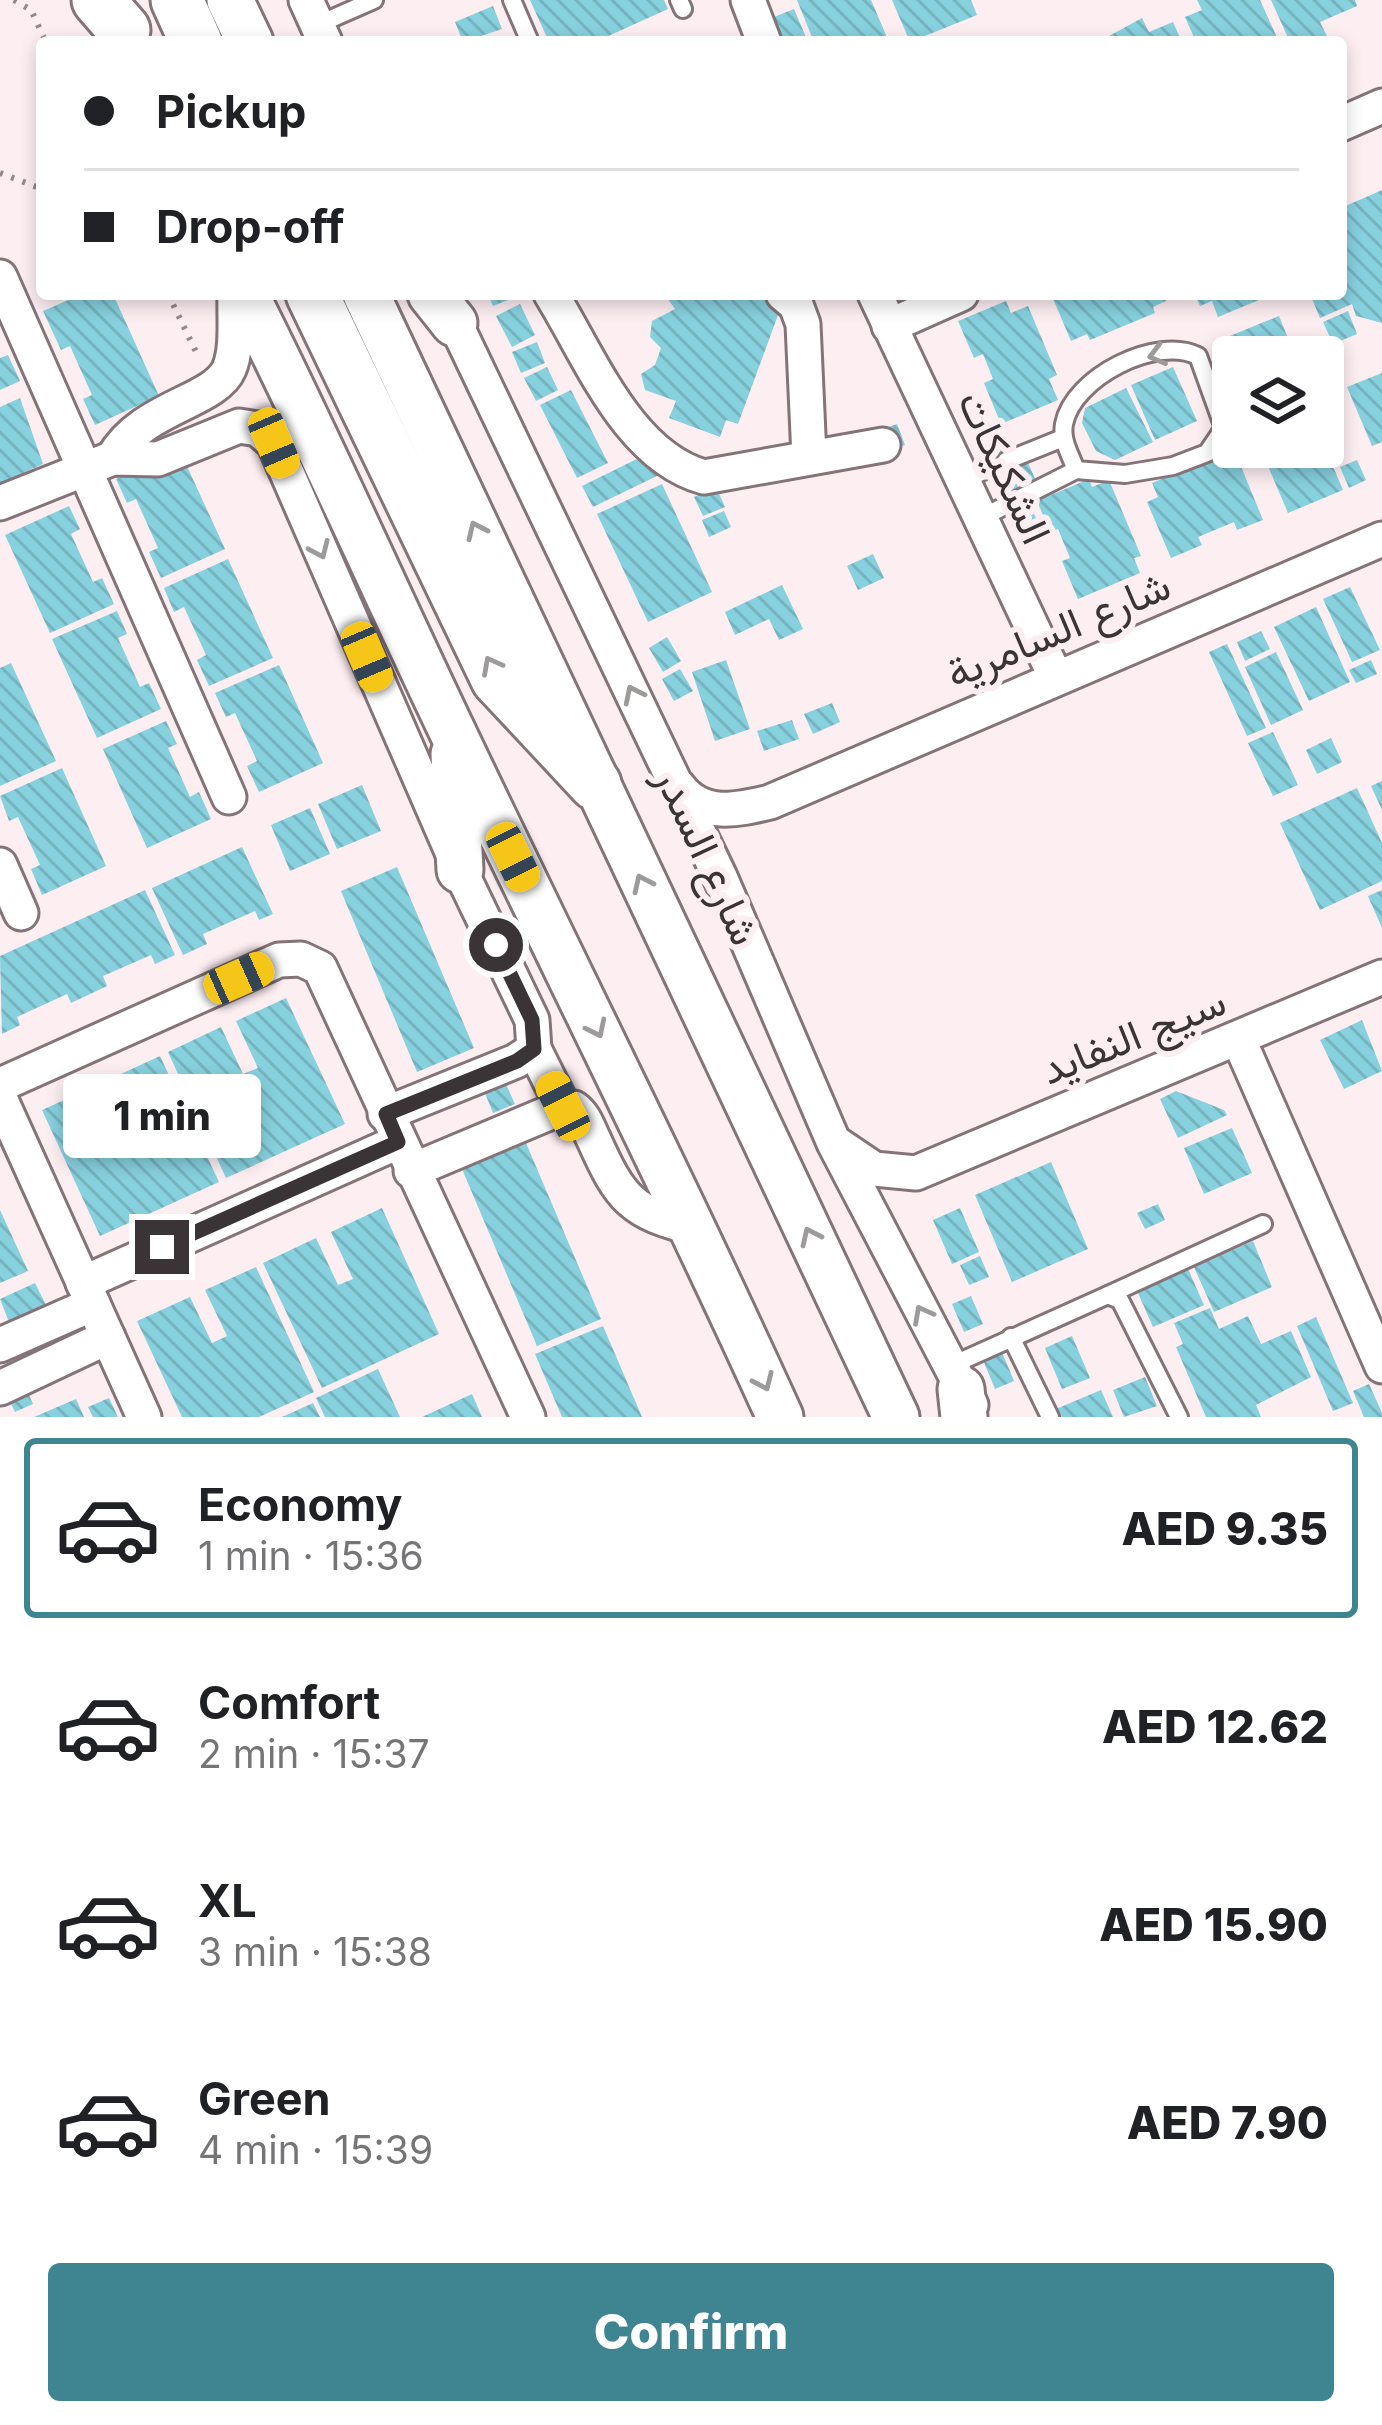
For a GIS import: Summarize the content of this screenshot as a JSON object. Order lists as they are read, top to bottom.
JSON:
{
  "streets": {
    "main road": ["شارع السدر"],
    "street": ["الشكيكات", "شارع السامرية", "سيج النفايد"]
  },
  "crossings": [
    ["الشكيكات", "شارع السامرية"],
    ["شارع السامرية", "شارع السدر"]
  ],
  "page": {
    "banner": ["Pickup", "Drop-off"],
    "bubble": "1 min",
    "list": [
      {
        "name": "Economy",
        "note": "1 min · 15:36",
        "value": "AED 9.35"
      },
      {
        "name": "Comfort",
        "note": "2 min · 15:37",
        "value": "AED 12.62"
      },
      {
        "name": "XL",
        "note": "3 min · 15:38",
        "value": "AED 15.90"
      },
      {
        "name": "Green",
        "note": "4 min · 15:39",
        "value": "AED 7.90"
      }
    ],
    "buttons": "Confirm"
  }
}
